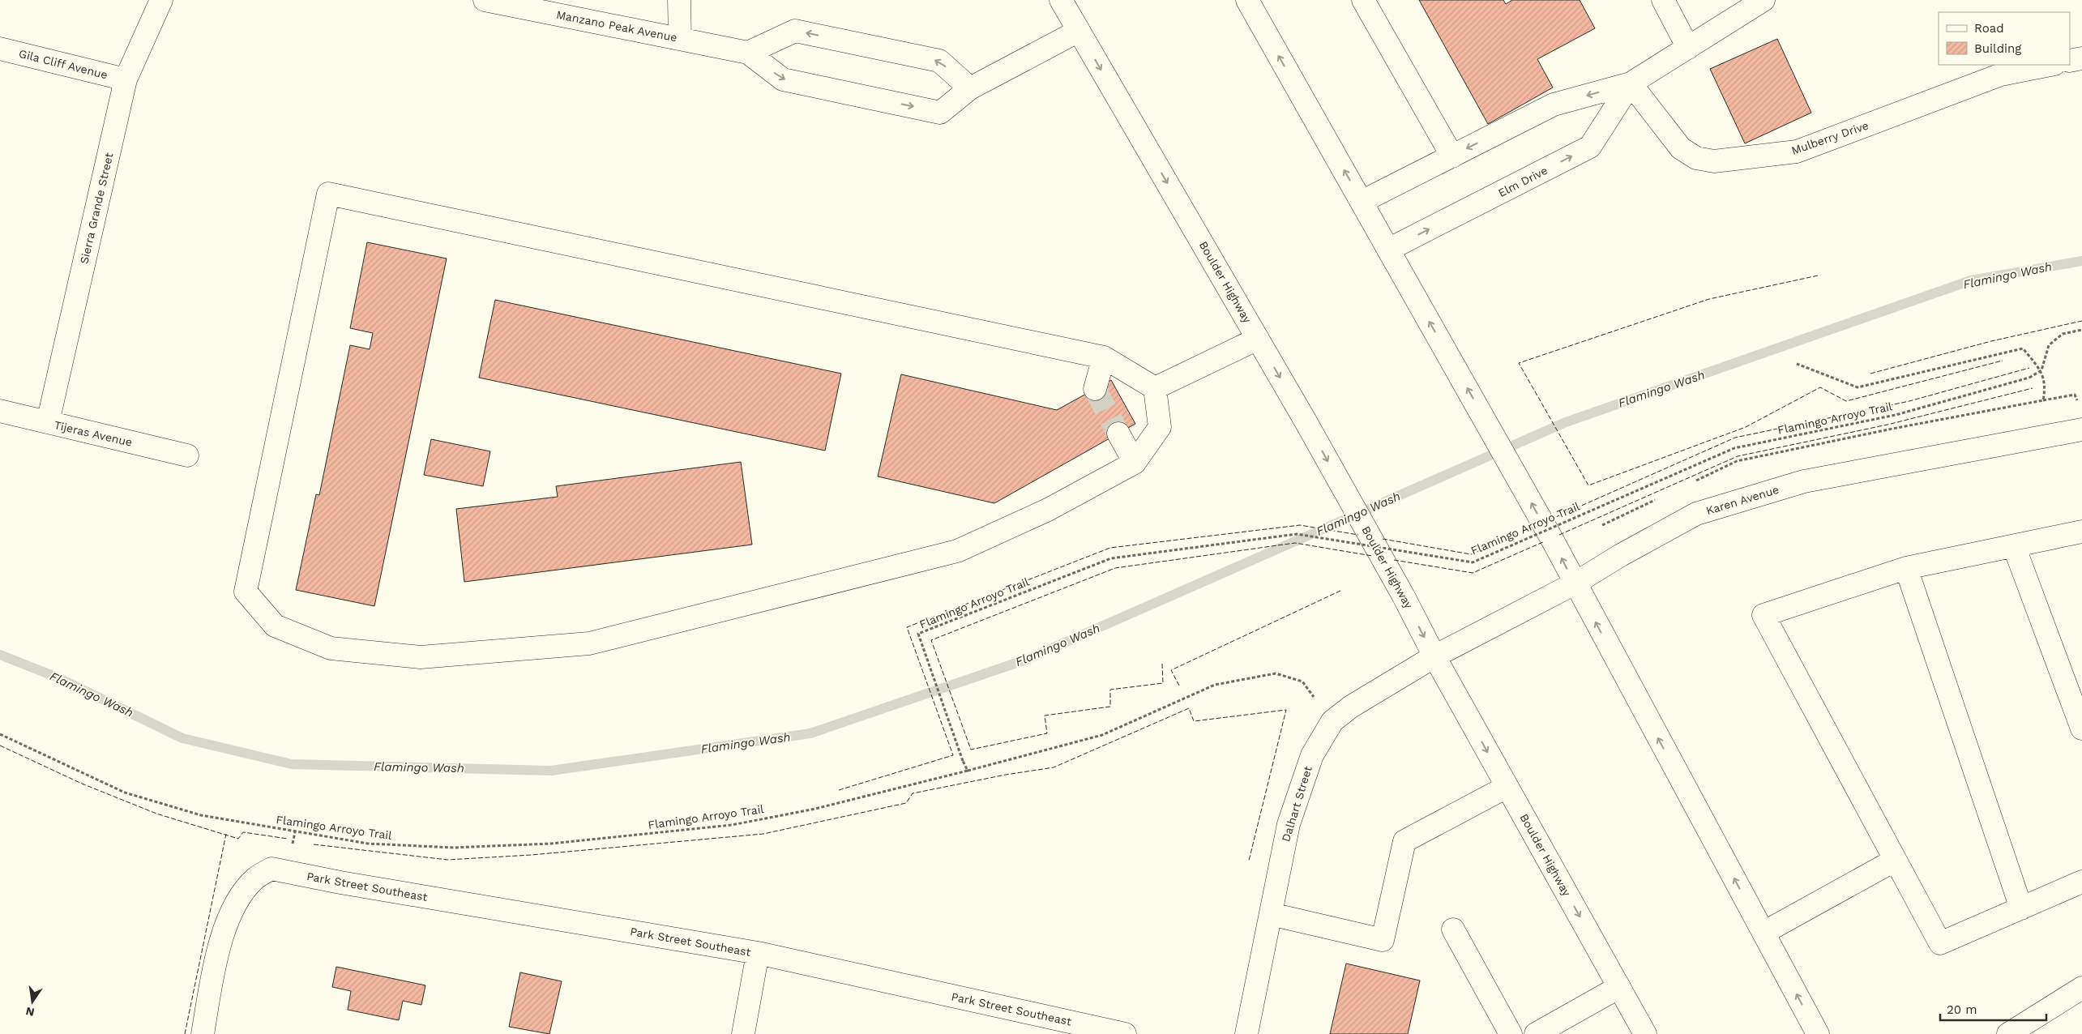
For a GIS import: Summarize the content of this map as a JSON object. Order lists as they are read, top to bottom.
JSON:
{
  "streets": {
    "street": [
      "Manzano Peak Avenue",
      "Gila Cliff Avenue",
      "Mulberry Drive",
      "Elm Drive",
      "Sierra Grande Street",
      "Boulder Highway",
      "Tijeras Avenue",
      "Karen Avenue",
      "Dalhart Street",
      "Park Street Southeast"
    ],
    "path": ["Flamingo Arroyo Trail"]
  },
  "crossings": [
    ["Manzano Peak Avenue", "Boulder Highway"],
    ["Gila Cliff Avenue", "Sierra Grande Street"],
    ["Mulberry Drive", "Elm Drive"],
    ["Sierra Grande Street", "Tijeras Avenue"],
    ["Boulder Highway", "Karen Avenue"],
    ["Boulder Highway", "Dalhart Street"],
    ["Karen Avenue", "Dalhart Street"]
  ],
  "water": ["Flamingo Wash"],
  "legend": ["Road", "Building"],
  "scale_bar": "20 m",
  "north": "bottom"
}
